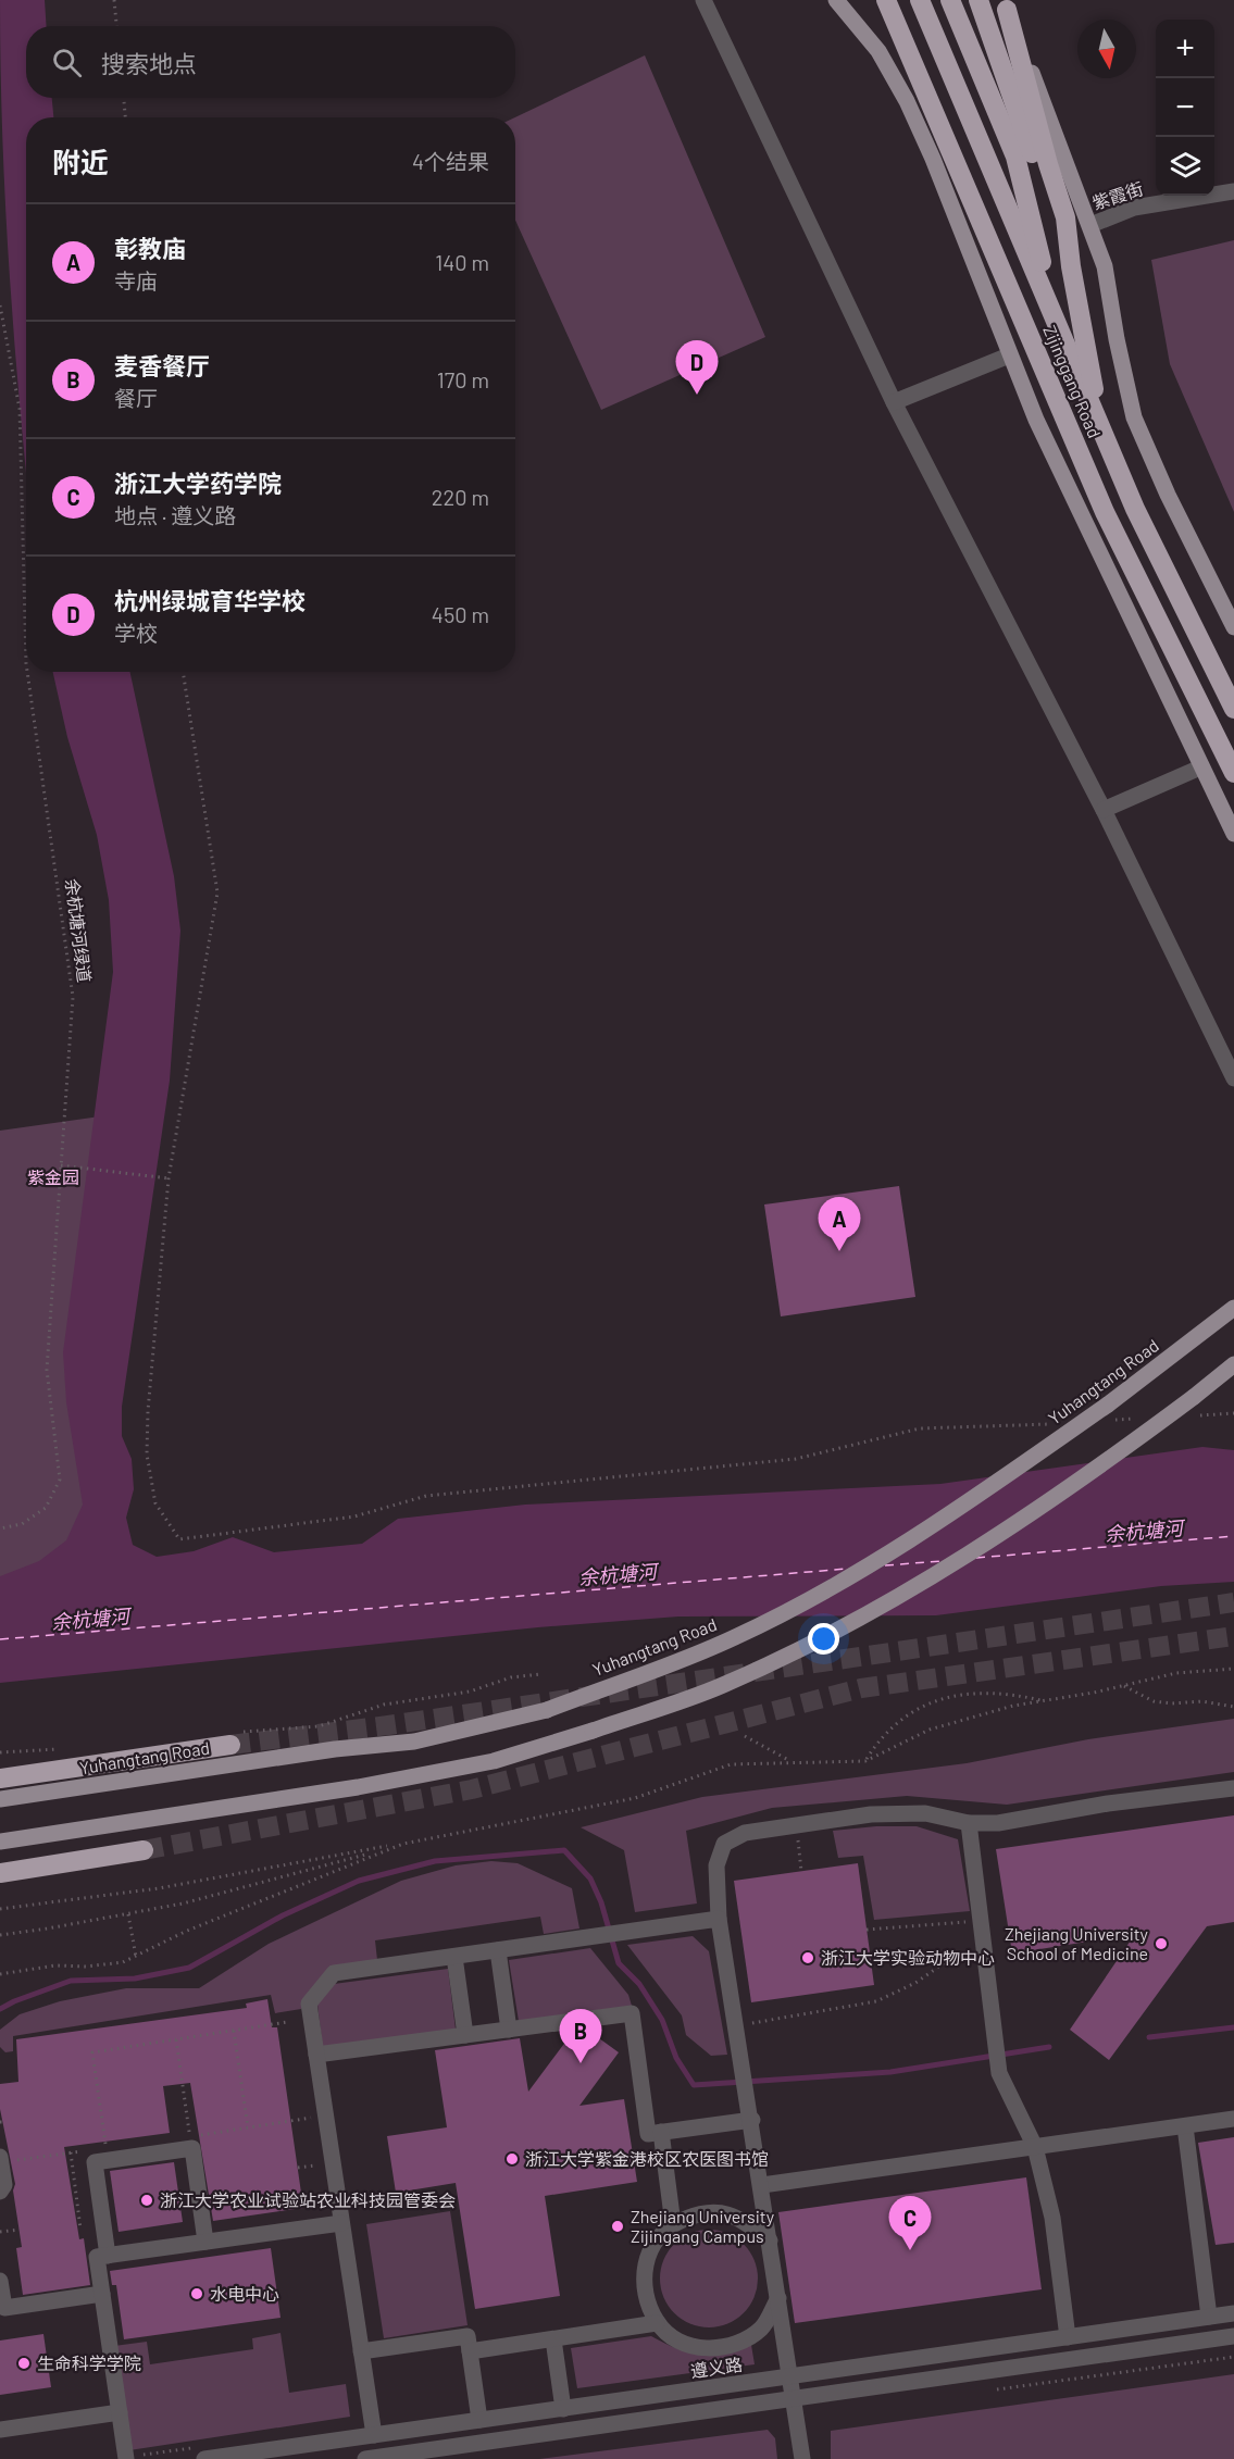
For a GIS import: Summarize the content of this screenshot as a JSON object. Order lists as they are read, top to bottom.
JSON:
{
  "streets": {
    "highway": ["Zijinggang Road"],
    "main road": ["Yuhangtang Road"],
    "street": ["紫霞街", "遵义路"],
    "path": ["余杭塘河绿道"]
  },
  "water": ["余杭塘河"],
  "parks": ["紫金园"],
  "places": [
    "Zhejiang University School of Medicine",
    "浙江大学实验动物中心",
    "浙江大学紫金港校区农医图书馆",
    "浙江大学农业试验站农业科技园管委会",
    "Zhejiang University Zijingang Campus",
    "水电中心",
    "生命科学学院"
  ],
  "north": "bottom",
  "page": {
    "map_buttons": ["+", "−"],
    "search": "搜索地点",
    "heading": ["附近", "4个结果"],
    "list": [
      {
        "mark": "A",
        "name": "彰教庙",
        "note": "寺庙",
        "value": "140 m"
      },
      {
        "mark": "B",
        "name": "麦香餐厅",
        "note": "餐厅",
        "value": "170 m"
      },
      {
        "mark": "C",
        "name": "浙江大学药学院",
        "note": "地点 · 遵义路",
        "value": "220 m"
      },
      {
        "mark": "D",
        "name": "杭州绿城育华学校",
        "note": "学校",
        "value": "450 m"
      }
    ],
    "pins": [
      "D",
      "A",
      "B",
      "C"
    ]
  }
}
